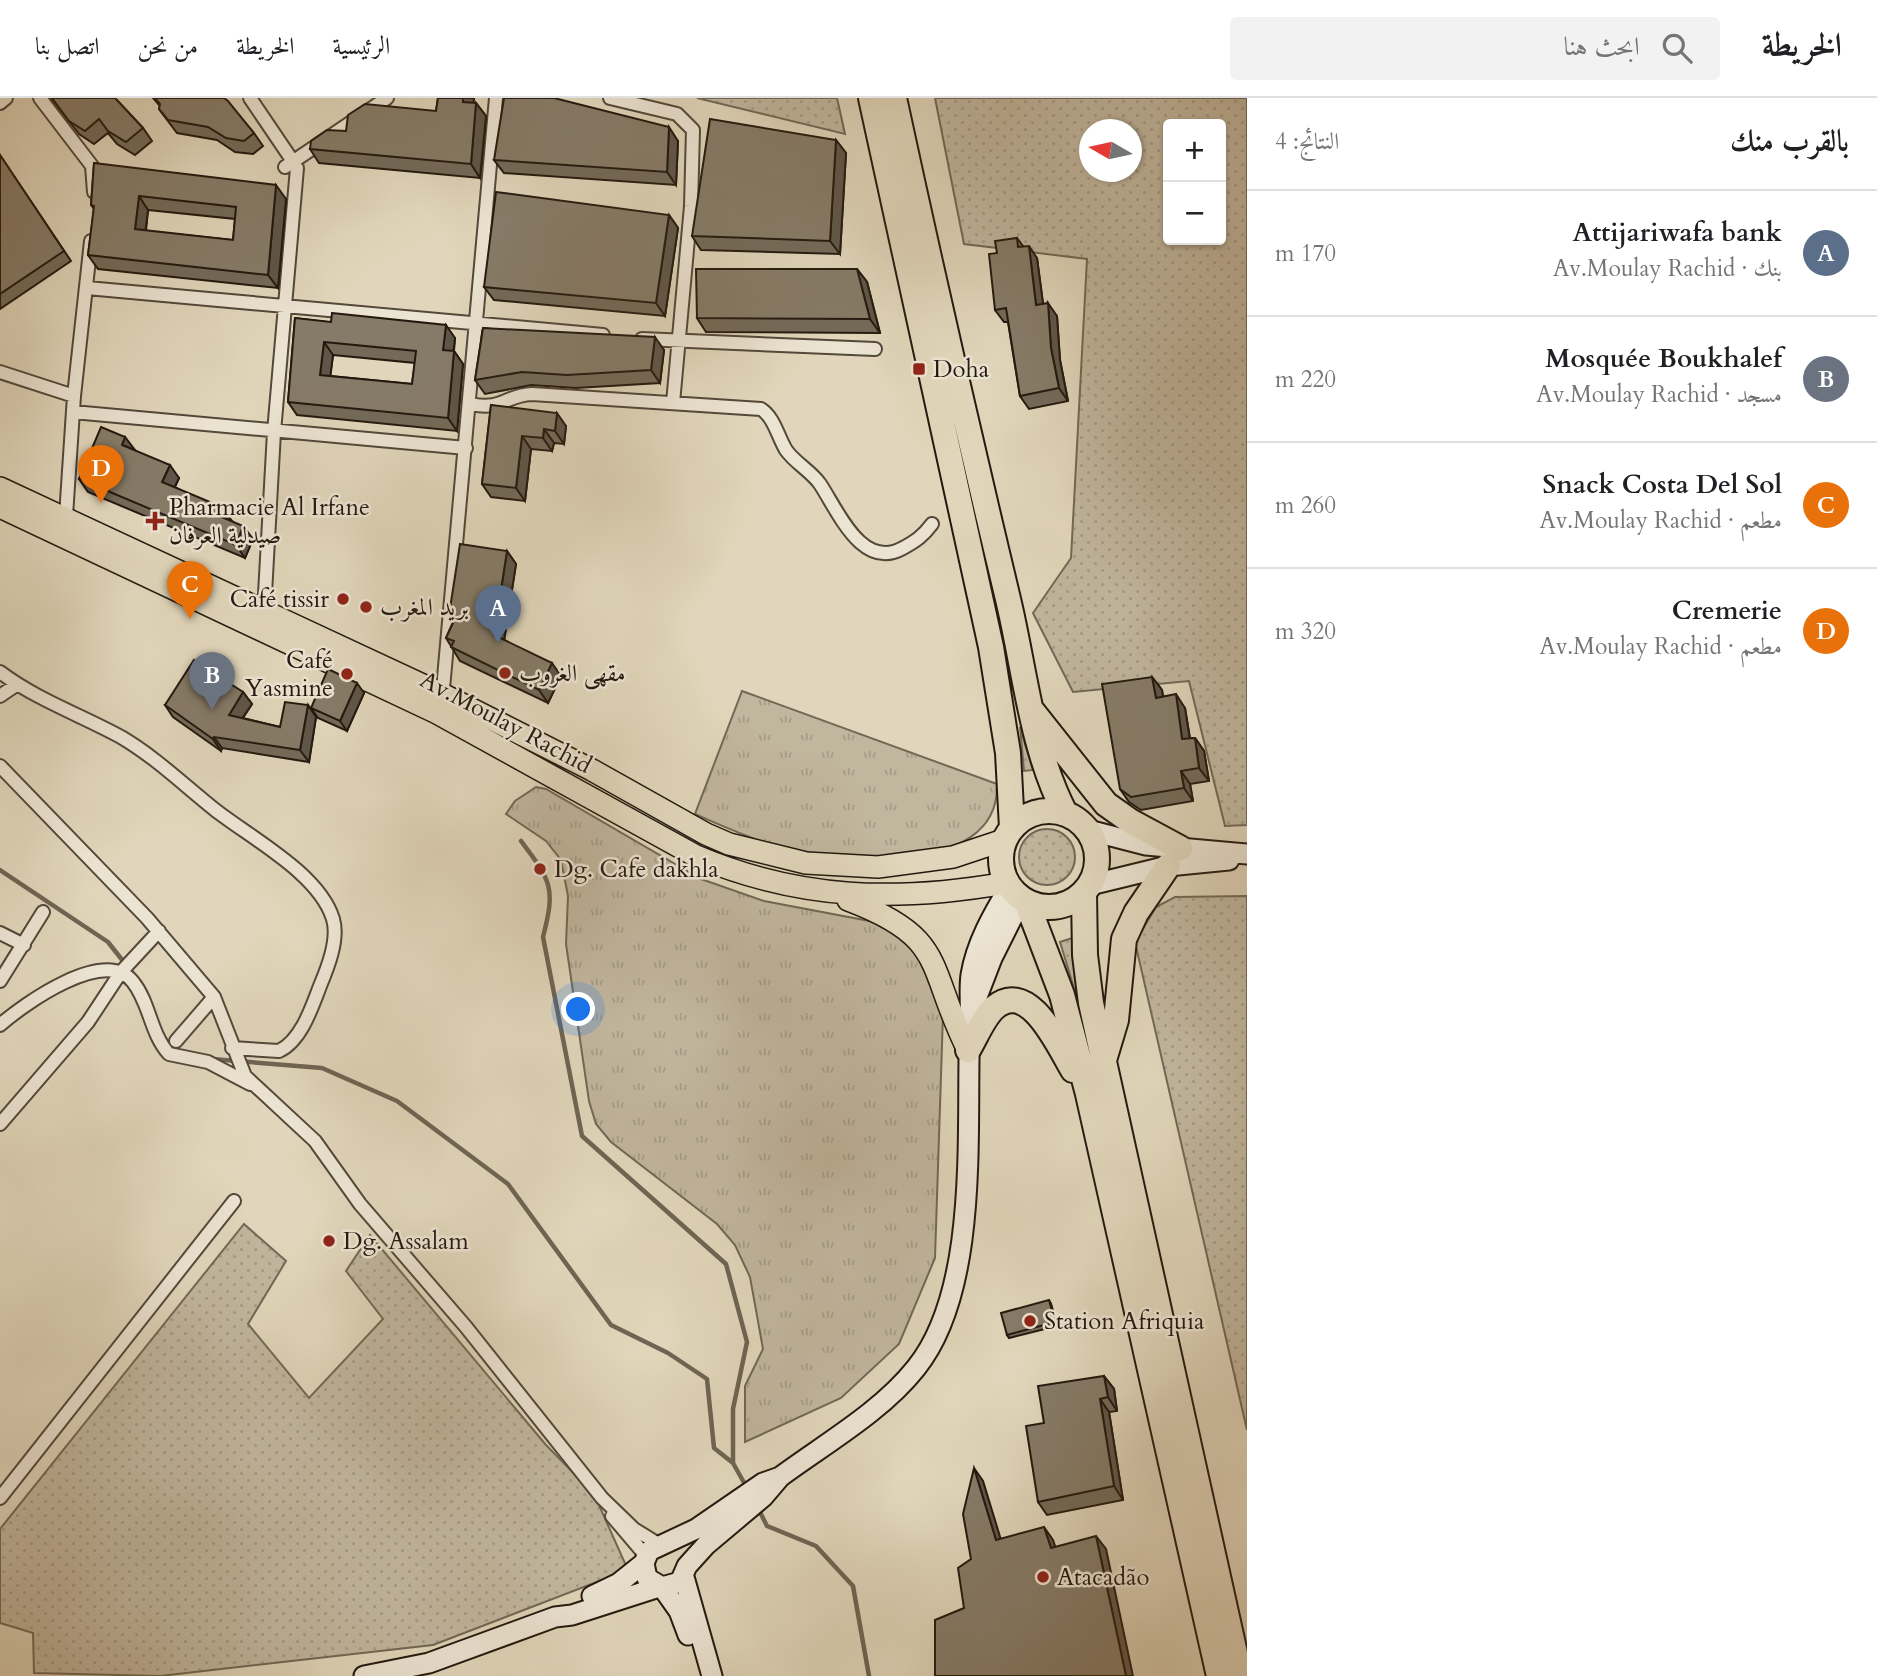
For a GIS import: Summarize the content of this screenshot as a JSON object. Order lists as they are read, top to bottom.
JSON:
{
  "streets": {
    "main road": ["Av.Moulay Rachid"]
  },
  "places": {
    "transit": ["Doha"],
    "health": ["Pharmacie Al Irfane صيدلية العرفان"],
    "other": [
      "Café tissir",
      "بريد المغرب",
      "مقهى الغروب",
      "Café Yasmine",
      "Dg. Cafe dakhla",
      "Dg. Assalam",
      "Station Afriquia",
      "Atacadão"
    ]
  },
  "north": "left",
  "page": {
    "header": "الخريطة",
    "search": "ابحث هنا",
    "nav": [
      "الرئيسية",
      "الخريطة",
      "من نحن",
      "اتصل بنا"
    ],
    "heading": ["بالقرب منك", "النتائج: 4"],
    "map_buttons": ["+", "−"],
    "list": [
      {
        "mark": "A",
        "name": "Attijariwafa bank",
        "note": "بنك · Av.Moulay Rachid",
        "value": "170 m"
      },
      {
        "mark": "B",
        "name": "Mosquée Boukhalef",
        "note": "مسجد · Av.Moulay Rachid",
        "value": "220 m"
      },
      {
        "mark": "C",
        "name": "Snack Costa Del Sol",
        "note": "مطعم · Av.Moulay Rachid",
        "value": "260 m"
      },
      {
        "mark": "D",
        "name": "Cremerie",
        "note": "مطعم · Av.Moulay Rachid",
        "value": "320 m"
      }
    ],
    "pins": [
      "D",
      "C",
      "A",
      "B"
    ]
  }
}
